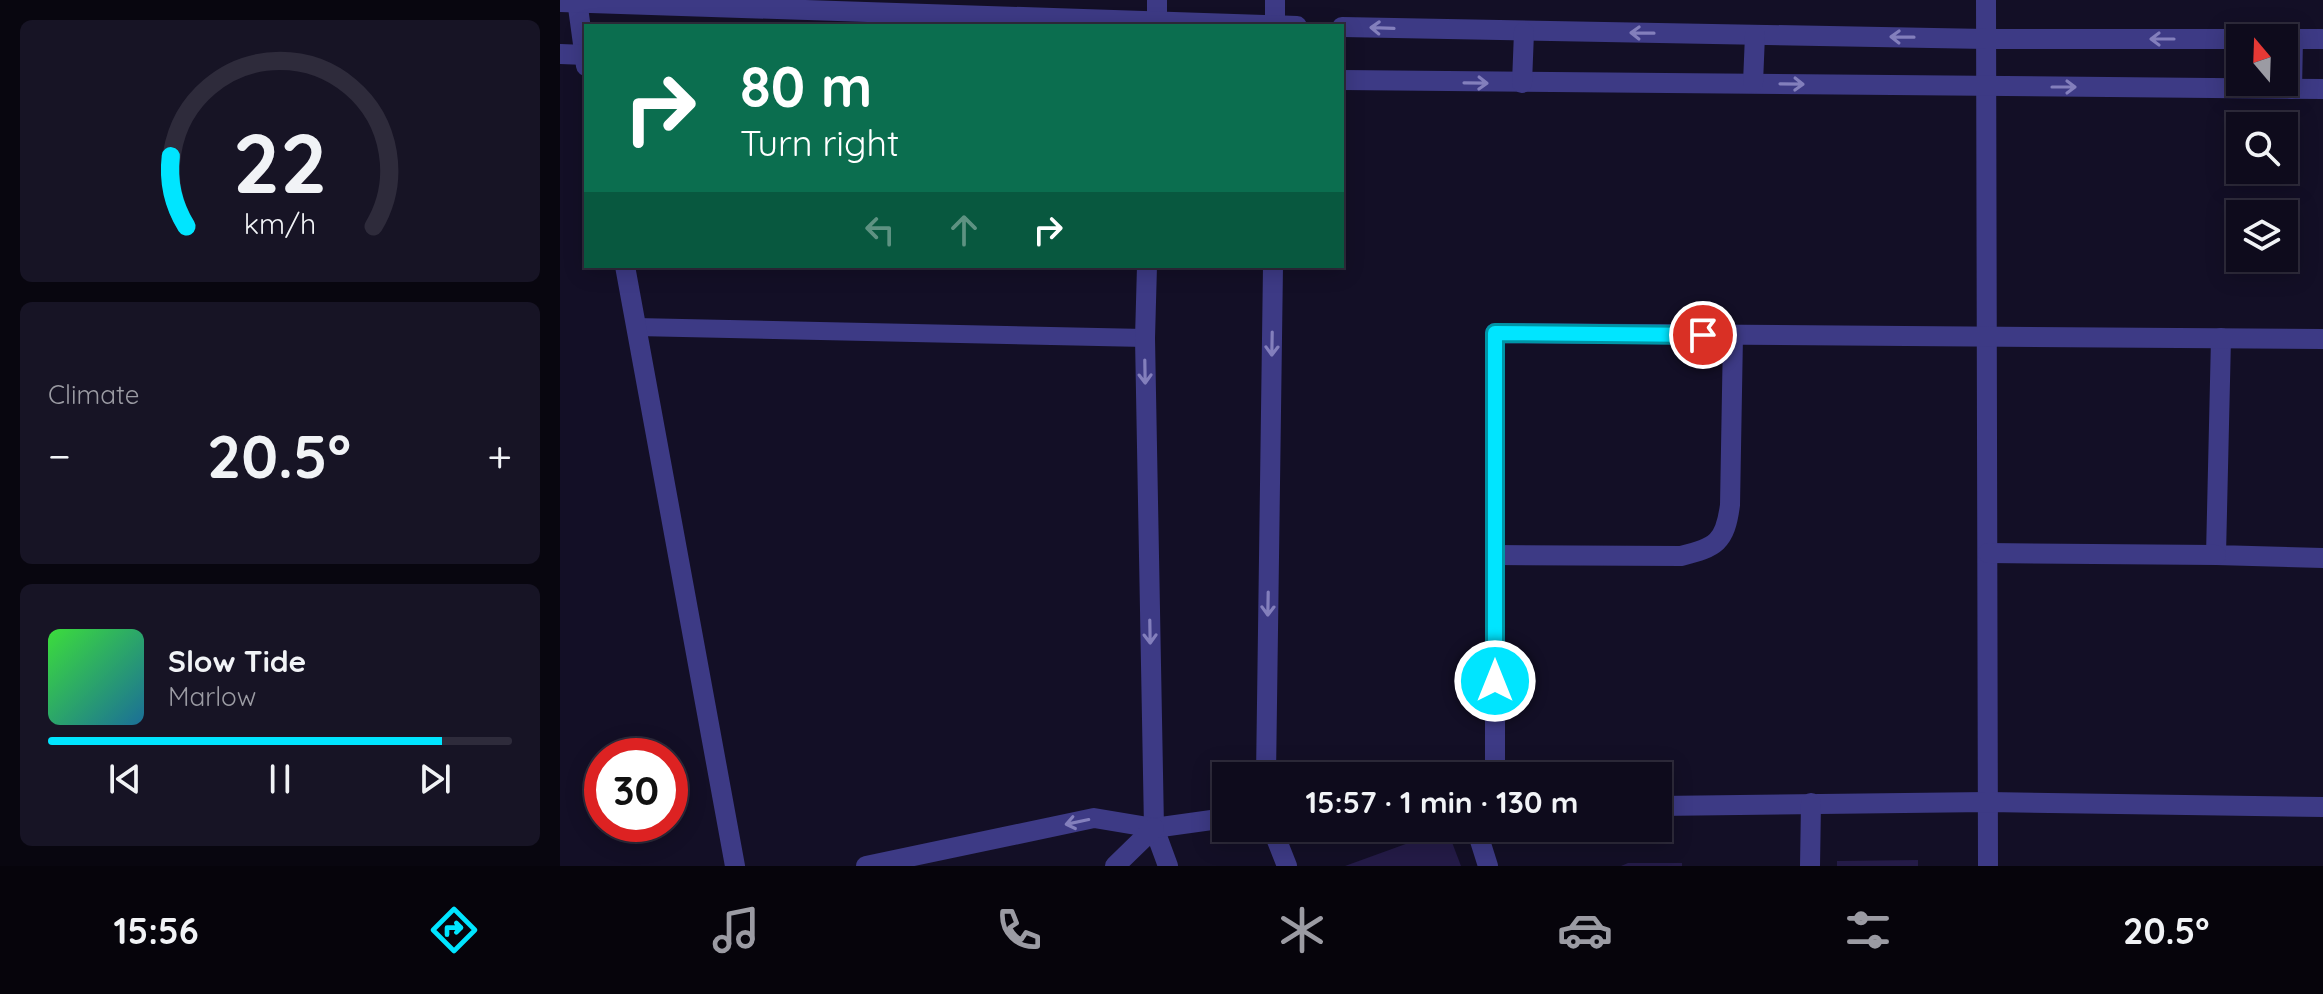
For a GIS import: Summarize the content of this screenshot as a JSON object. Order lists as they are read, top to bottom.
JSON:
{
  "north": "top",
  "page": {
    "turn": ["80 m", "Turn right"],
    "tile": "Climate",
    "heat": ["−", "20.5°", "+"],
    "song": ["Slow Tide", "Marlow"],
    "limit": "30",
    "trip": "15:57 · 1 min · 130 m",
    "tabs": ["15:56", "20.5°"],
    "gauge": ["22", "km/h"]
  }
}
